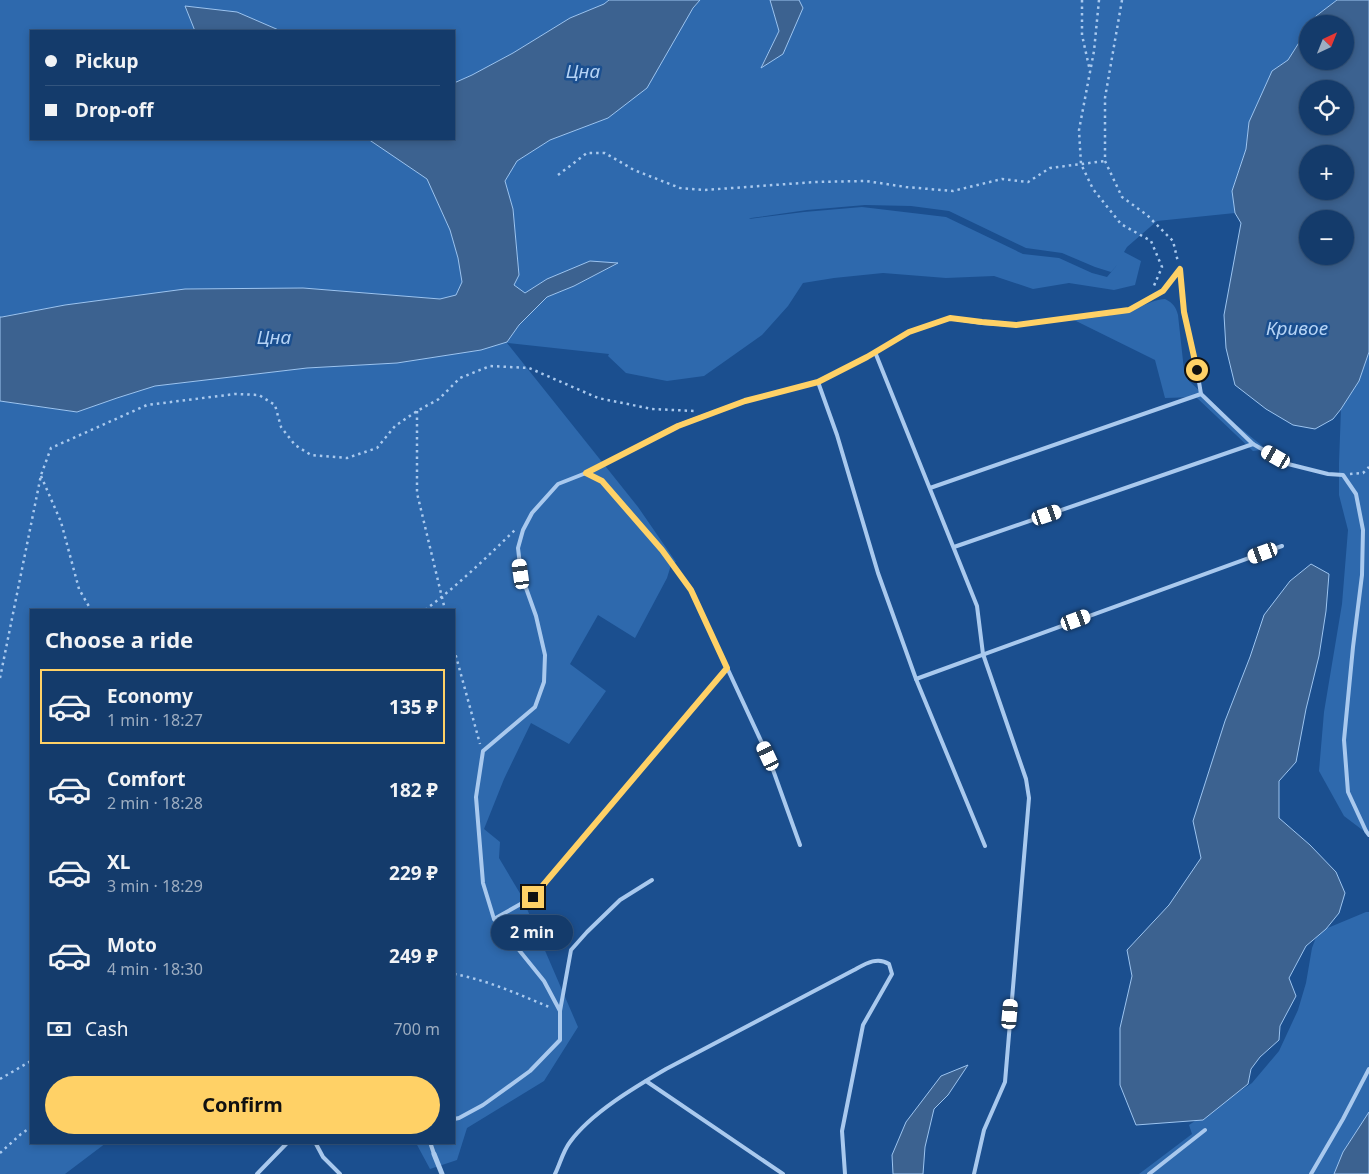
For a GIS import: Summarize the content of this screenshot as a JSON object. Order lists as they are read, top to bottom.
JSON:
{
  "water": ["Цна", "Кривое"],
  "north": "top right",
  "page": {
    "map_buttons": ["+", "−"],
    "banner": ["Pickup", "Drop-off"],
    "heading": "Choose a ride",
    "list": [
      {
        "name": "Economy",
        "note": "1 min · 18:27",
        "value": "135 ₽"
      },
      {
        "name": "Comfort",
        "note": "2 min · 18:28",
        "value": "182 ₽"
      },
      {
        "name": "XL",
        "note": "3 min · 18:29",
        "value": "229 ₽"
      },
      {
        "name": "Moto",
        "note": "4 min · 18:30",
        "value": "249 ₽"
      }
    ],
    "bubble": "2 min",
    "pay": ["Cash", "700 m"],
    "buttons": "Confirm"
  }
}
